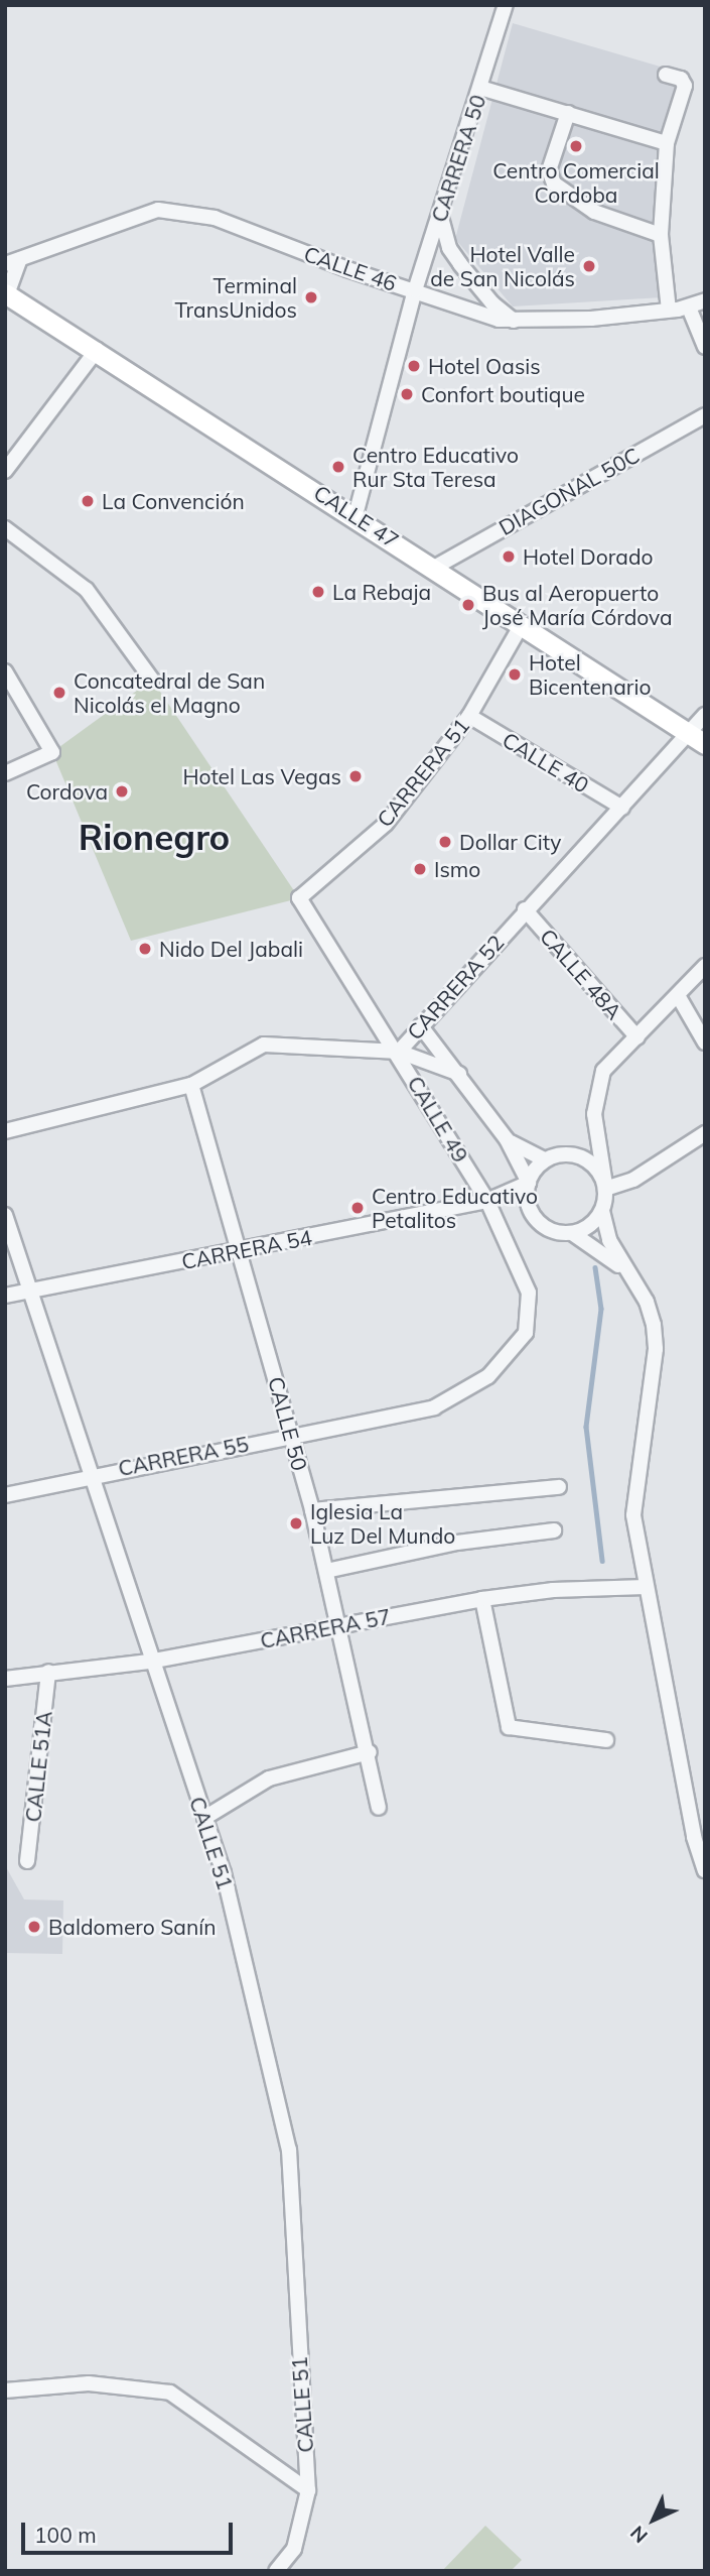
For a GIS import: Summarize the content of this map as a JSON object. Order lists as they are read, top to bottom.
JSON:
{
  "streets": {
    "main road": ["CALLE 47"],
    "street": [
      "CARRERA 50",
      "CALLE 46",
      "DIAGONAL 50C",
      "CALLE 40",
      "CARRERA 51",
      "CALLE 48A",
      "CARRERA 52",
      "CALLE 49",
      "CARRERA 54",
      "CALLE 50",
      "CARRERA 55",
      "CARRERA 57",
      "CALLE 51A",
      "CALLE 51"
    ]
  },
  "crossings": [
    ["CARRERA 50", "CALLE 46"],
    ["CARRERA 50", "CALLE 47"],
    ["DIAGONAL 50C", "CALLE 47"],
    ["CALLE 47", "CARRERA 51"],
    ["CALLE 47", "CARRERA 52"],
    ["CALLE 40", "CARRERA 51"],
    ["CALLE 40", "CARRERA 52"],
    ["CARRERA 51", "CALLE 49"],
    ["CALLE 48A", "CARRERA 52"],
    ["CARRERA 52", "CALLE 49"],
    ["CARRERA 52", "CALLE 50"],
    ["CALLE 49", "CARRERA 54"],
    ["CALLE 49", "CARRERA 55"],
    ["CARRERA 54", "CALLE 50"],
    ["CARRERA 54", "CALLE 51"],
    ["CALLE 50", "CARRERA 55"],
    ["CALLE 50", "CARRERA 57"],
    ["CARRERA 55", "CALLE 51"],
    ["CARRERA 57", "CALLE 51A"],
    ["CARRERA 57", "CALLE 51"]
  ],
  "districts": ["Rionegro"],
  "places": [
    "Centro Comercial Cordoba",
    "Hotel Valle de San Nicolás",
    "Terminal TransUnidos",
    "Hotel Oasis",
    "Confort boutique",
    "Centro Educativo Rur Sta Teresa",
    "La Convención",
    "Hotel Dorado",
    "La Rebaja",
    "Bus al Aeropuerto José María Córdova",
    "Hotel Bicentenario",
    "Concatedral de San Nicolás el Magno",
    "Hotel Las Vegas",
    "Cordova",
    "Dollar City",
    "Ismo",
    "Nido Del Jabali",
    "Centro Educativo Petalitos",
    "Iglesia La Luz Del Mundo",
    "Baldomero Sanín"
  ],
  "scale_bar": "100 m",
  "north": "bottom left"
}
